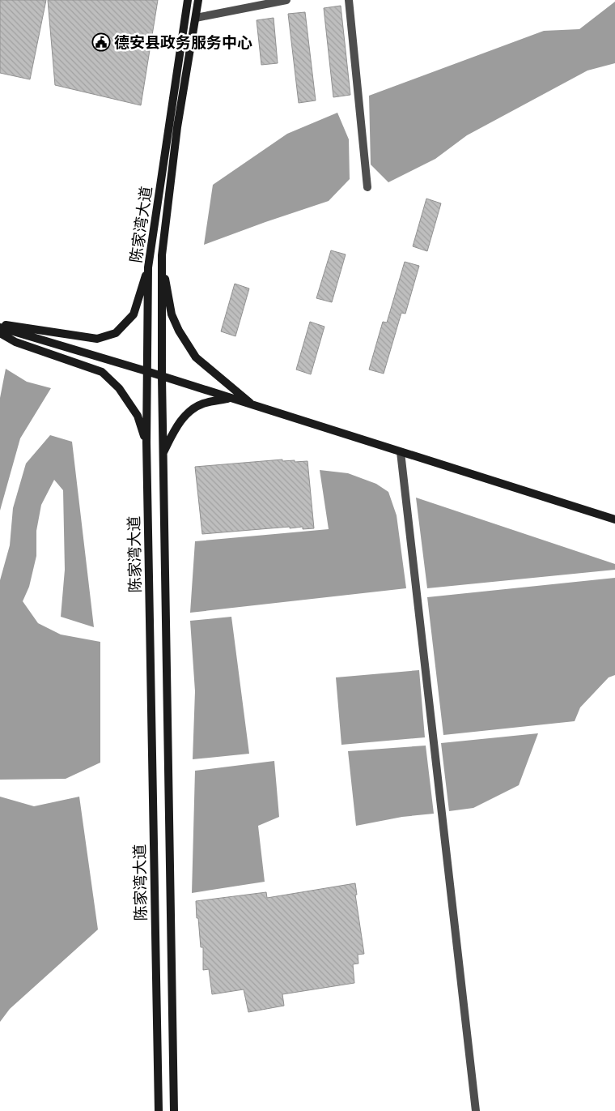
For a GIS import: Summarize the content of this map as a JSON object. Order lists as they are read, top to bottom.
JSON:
{
  "streets": {
    "main road": ["陈家湾大道"]
  },
  "places": {
    "public building": ["德安县政务服务中心"]
  }
}
